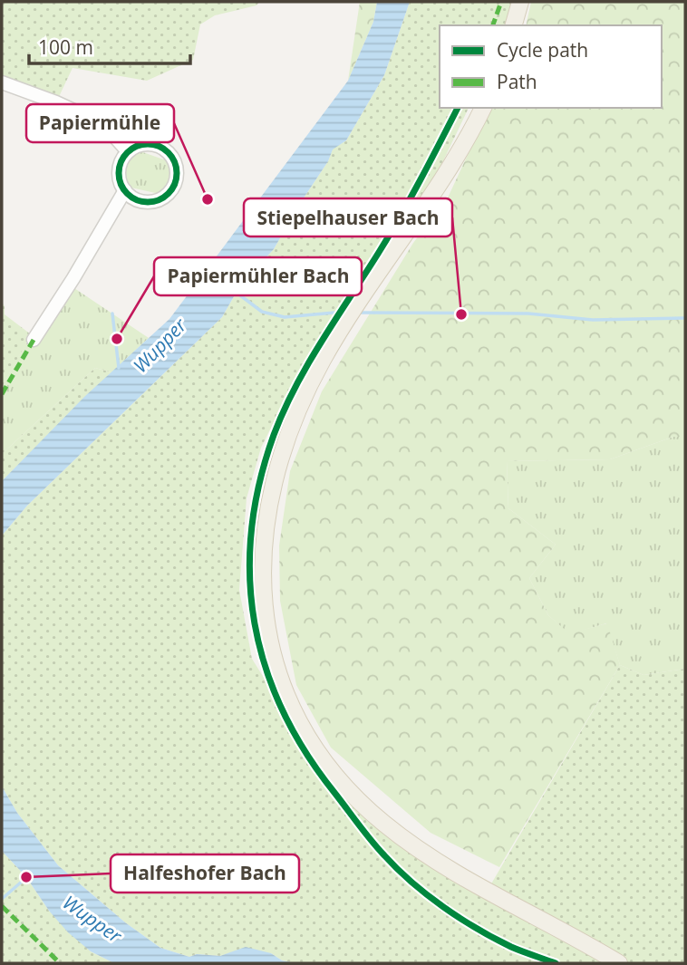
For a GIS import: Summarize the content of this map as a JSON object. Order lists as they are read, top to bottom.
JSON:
{
  "water": ["Wupper"],
  "places": [
    "Papiermühle",
    "Stiepelhauser Bach",
    "Papiermühler Bach",
    "Halfeshofer Bach"
  ],
  "legend": ["Cycle path", "Path"],
  "scale_bar": "100 m"
}
